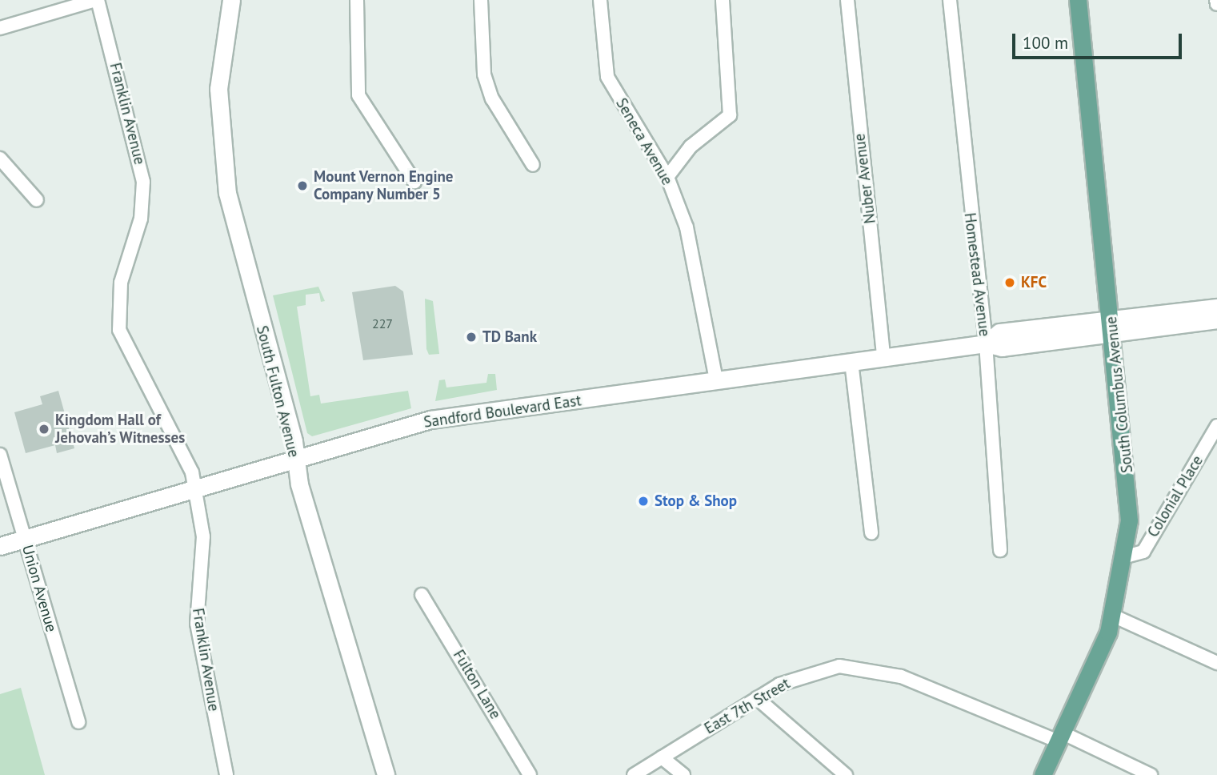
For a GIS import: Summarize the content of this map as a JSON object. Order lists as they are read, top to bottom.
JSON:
{
  "streets": {
    "main road": ["South Columbus Avenue"],
    "street": [
      "Franklin Avenue",
      "Seneca Avenue",
      "Nuber Avenue",
      "Homestead Avenue",
      "South Fulton Avenue",
      "Sandford Boulevard East",
      "Colonial Place",
      "Union Avenue",
      "Fulton Lane",
      "East 7th Street"
    ]
  },
  "crossings": [
    ["Franklin Avenue", "Sandford Boulevard East"],
    ["Seneca Avenue", "Sandford Boulevard East"],
    ["Nuber Avenue", "Sandford Boulevard East"],
    ["Homestead Avenue", "Sandford Boulevard East"],
    ["South Fulton Avenue", "Sandford Boulevard East"],
    ["South Columbus Avenue", "Sandford Boulevard East"],
    ["South Columbus Avenue", "Colonial Place"],
    ["South Columbus Avenue", "East 7th Street"],
    ["Sandford Boulevard East", "Union Avenue"]
  ],
  "places": [
    "Mount Vernon Engine Company Number 5",
    "KFC",
    "TD Bank",
    "Kingdom Hall of Jehovah’s Witnesses",
    "Stop & Shop"
  ],
  "house_numbers": ["227"],
  "scale_bar": "100 m"
}
